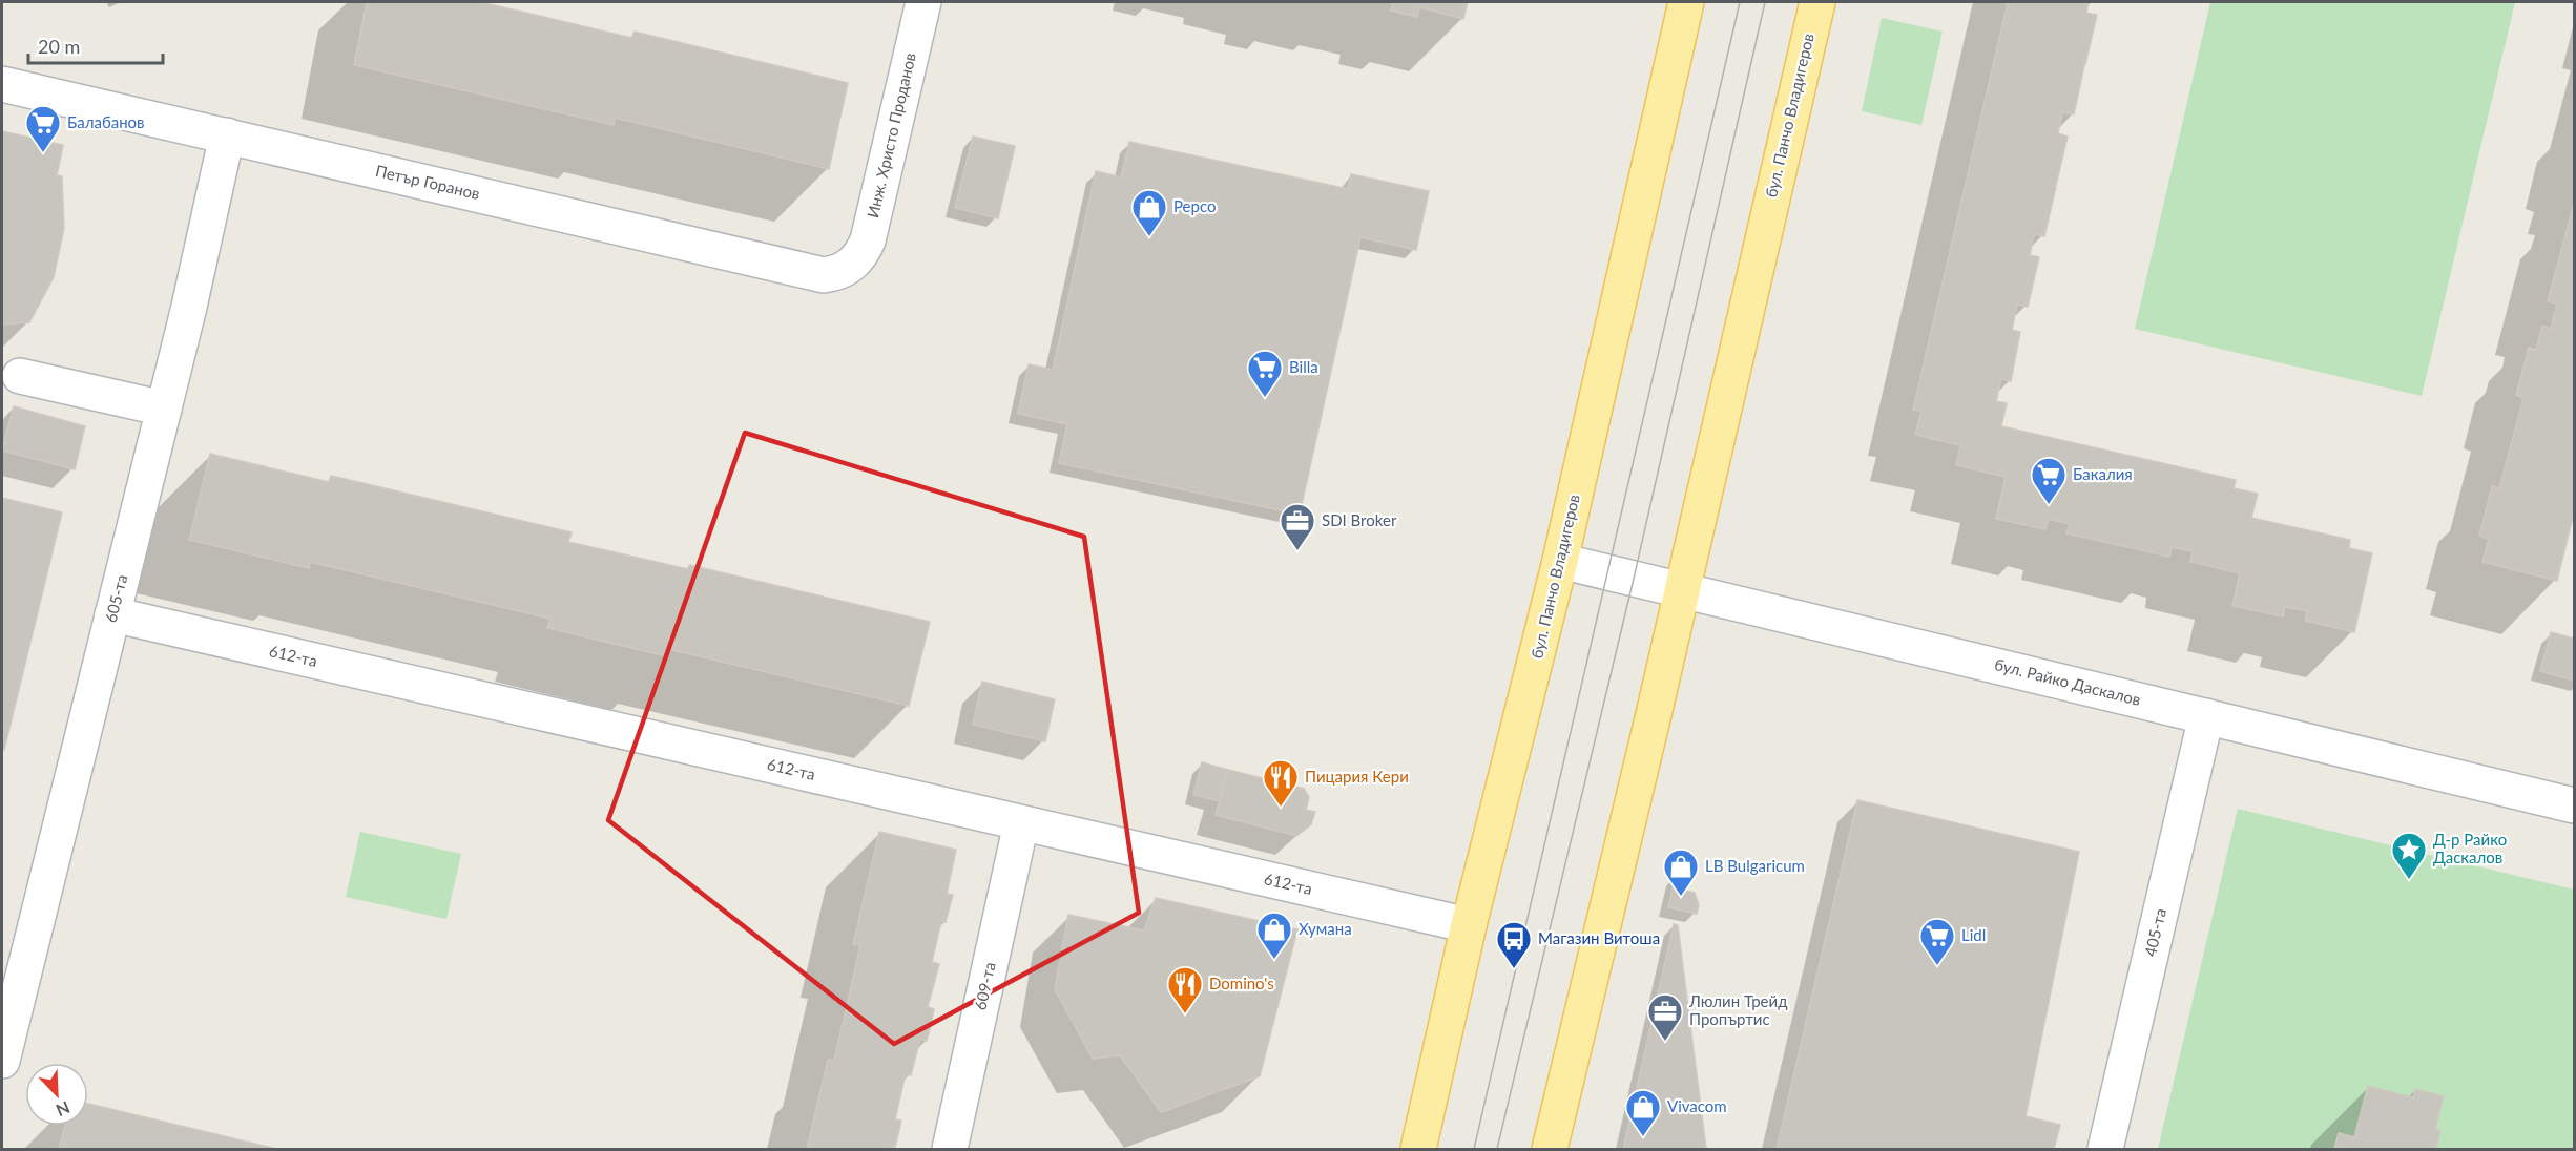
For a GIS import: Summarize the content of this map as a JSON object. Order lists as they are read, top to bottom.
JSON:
{
  "streets": {
    "main road": ["бул. Панчо Владигеров"],
    "street": [
      "Инж. Христо Проданов",
      "Петър Горанов",
      "605-та",
      "612-та",
      "бул. Райко Даскалов",
      "405-та",
      "609-та"
    ]
  },
  "crossings": [
    ["бул. Панчо Владигеров", "612-та"],
    ["бул. Панчо Владигеров", "бул. Райко Даскалов"],
    ["Инж. Христо Проданов", "Петър Горанов"],
    ["Петър Горанов", "605-та"],
    ["605-та", "612-та"],
    ["612-та", "609-та"],
    ["бул. Райко Даскалов", "405-та"]
  ],
  "places": {
    "supermarket": [
      "Балабанов",
      "Billa",
      "Бакалия",
      "Lidl"
    ],
    "shop": [
      "Pepco",
      "LB Bulgaricum",
      "Хумана",
      "Vivacom"
    ],
    "office": ["SDI Broker", "Люлин Трейд Пропъртис"],
    "restaurant": ["Пицария Кери", "Domino's"],
    "place": ["Д-р Райко Даскалов"],
    "bus stop": ["Магазин Витоша"]
  },
  "scale_bar": "20 m",
  "north": "bottom right"
}
